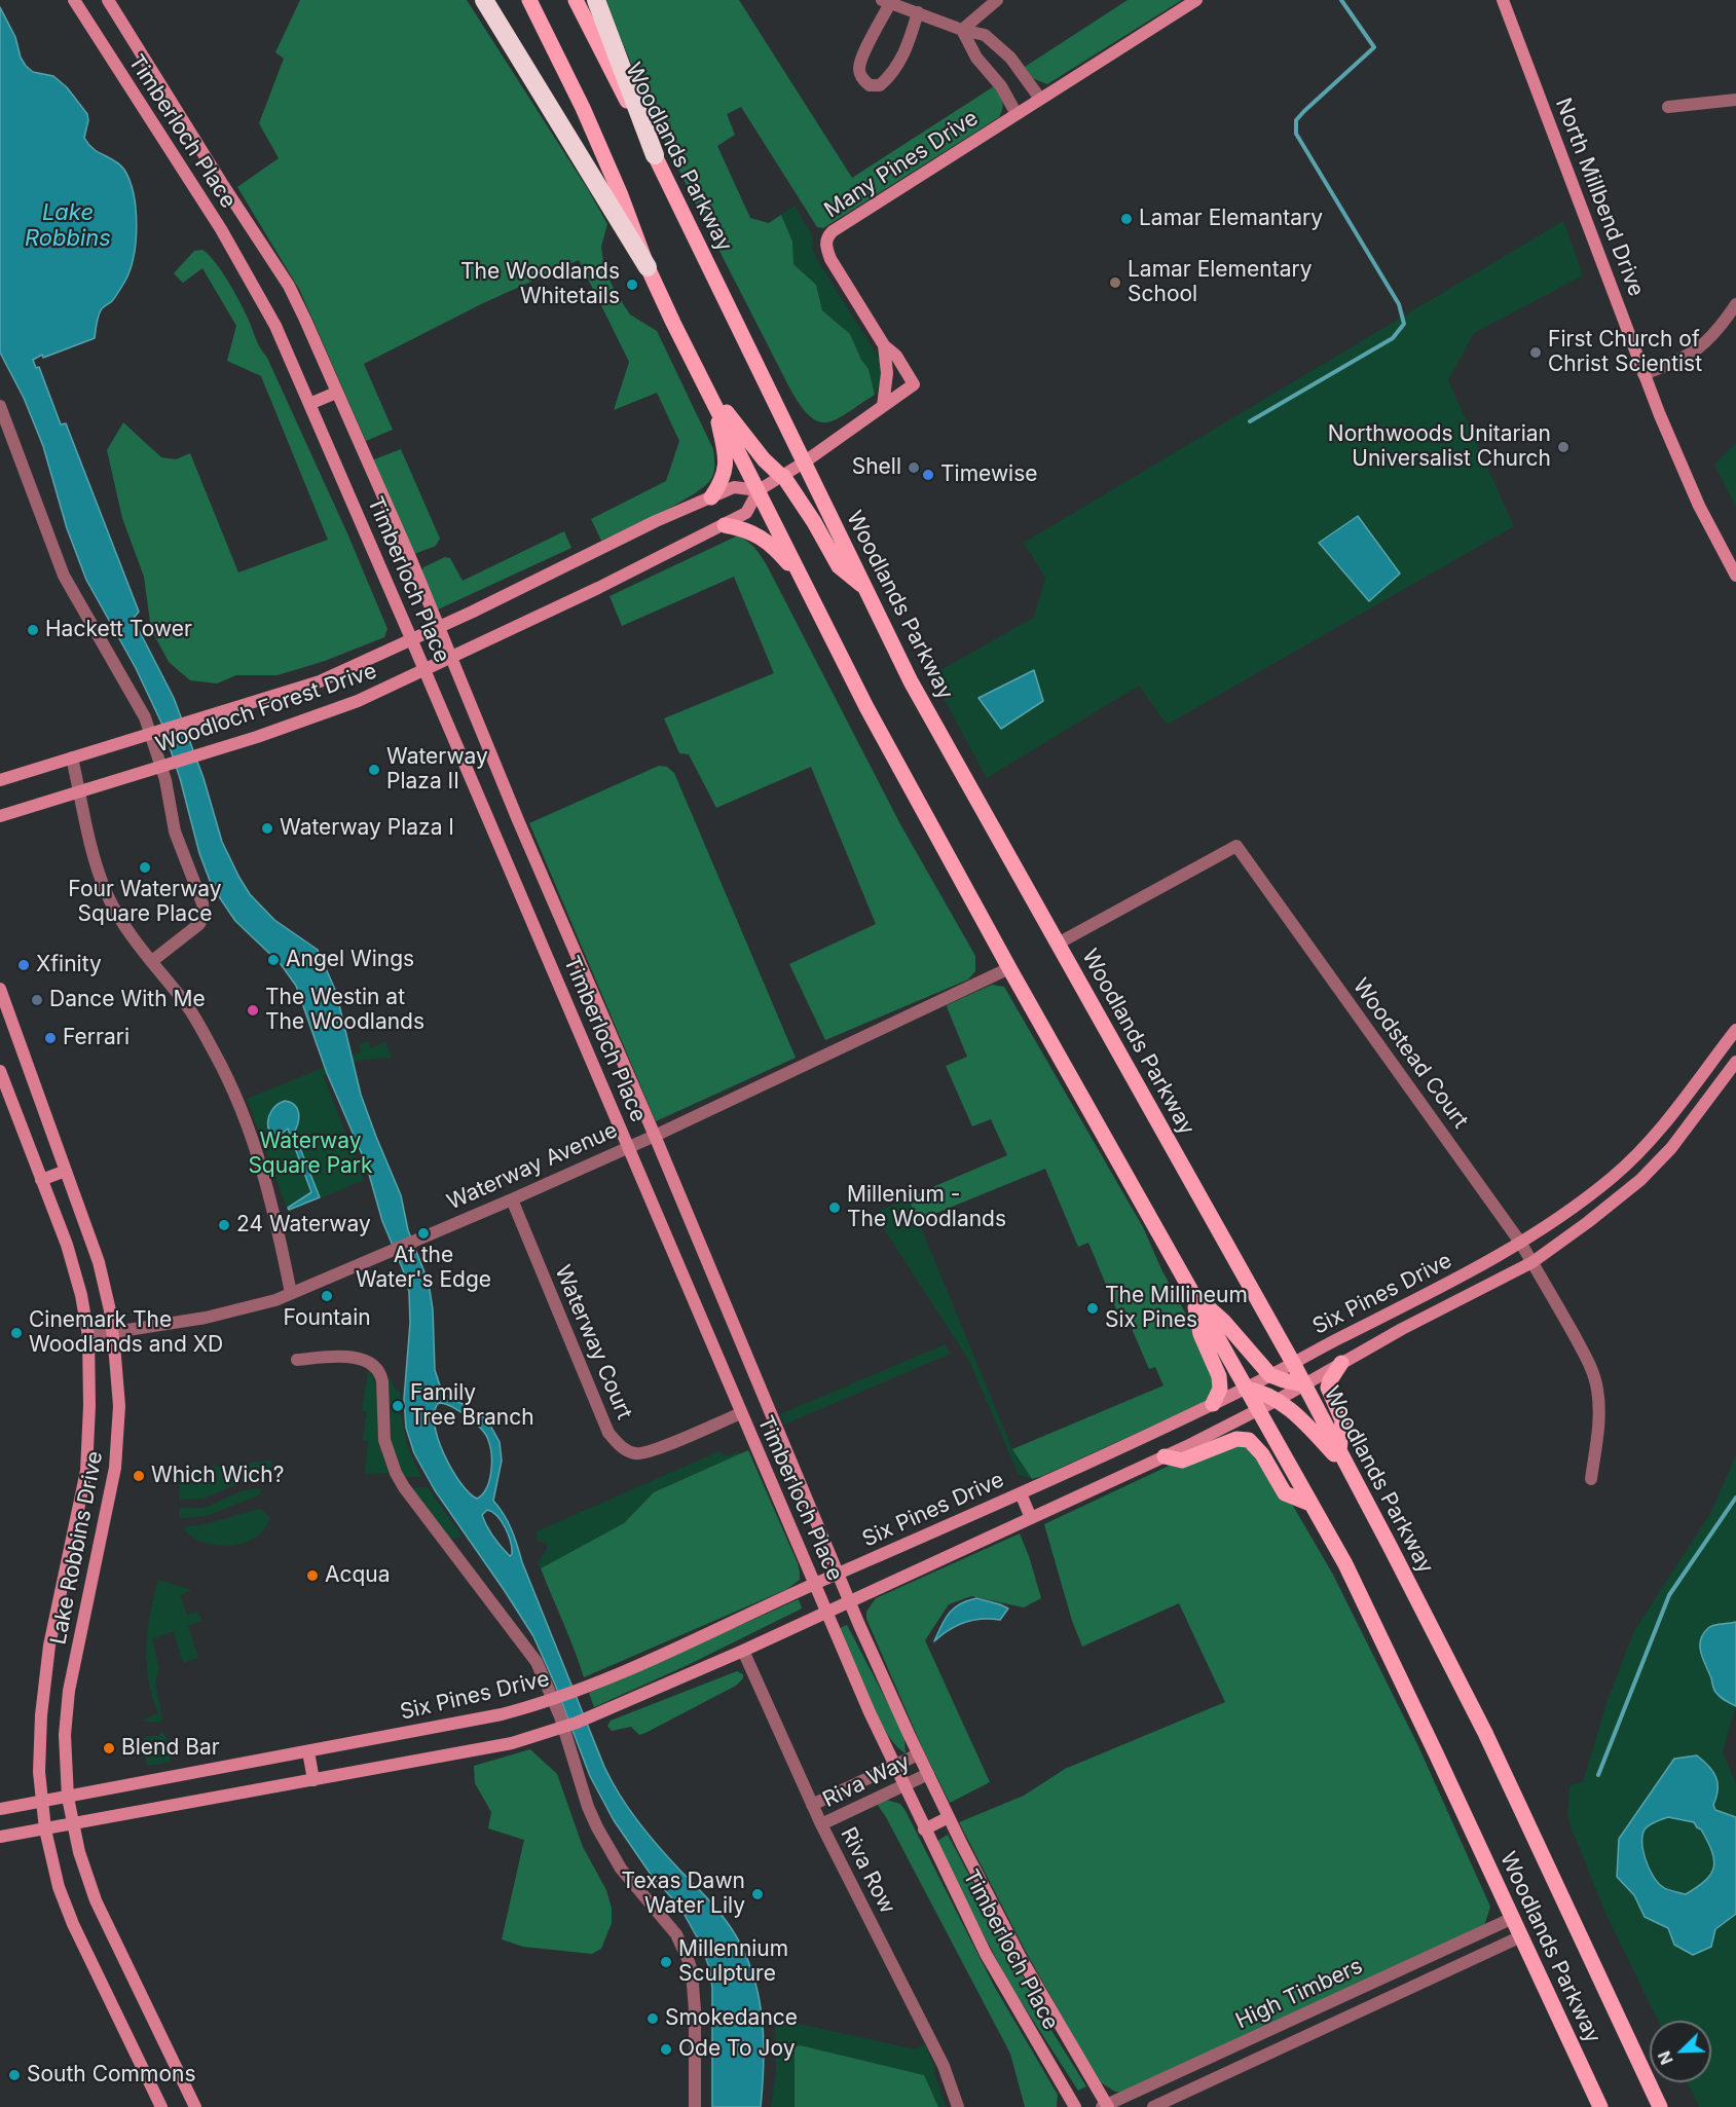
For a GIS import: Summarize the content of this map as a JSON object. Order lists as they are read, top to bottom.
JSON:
{
  "streets": {
    "main road": ["Woodlands Parkway"],
    "street": [
      "Timberloch Place",
      "Many Pines Drive",
      "North Millbend Drive",
      "Woodloch Forest Drive",
      "Woodstead Court",
      "Waterway Avenue",
      "Six Pines Drive",
      "Waterway Court",
      "Lake Robbins Drive",
      "Riva Way",
      "Riva Row",
      "High Timbers"
    ]
  },
  "crossings": [
    ["Timberloch Place", "Woodloch Forest Drive"],
    ["Timberloch Place", "Waterway Avenue"],
    ["Timberloch Place", "Six Pines Drive"],
    ["Timberloch Place", "Waterway Court"],
    ["Timberloch Place", "Riva Way"],
    ["Timberloch Place", "High Timbers"],
    ["Woodlands Parkway", "Many Pines Drive"],
    ["Woodlands Parkway", "Woodloch Forest Drive"],
    ["Woodlands Parkway", "Woodstead Court"],
    ["Woodlands Parkway", "Waterway Avenue"],
    ["Woodlands Parkway", "Six Pines Drive"],
    ["Woodlands Parkway", "High Timbers"],
    ["Many Pines Drive", "Woodloch Forest Drive"],
    ["Woodstead Court", "Six Pines Drive"],
    ["Waterway Avenue", "Waterway Court"],
    ["Waterway Avenue", "Lake Robbins Drive"],
    ["Six Pines Drive", "Lake Robbins Drive"],
    ["Six Pines Drive", "Riva Row"],
    ["Riva Way", "Riva Row"]
  ],
  "water": ["Lake Robbins"],
  "parks": ["Waterway Square Park"],
  "places": [
    "Lamar Elemantary",
    "Lamar Elementary School",
    "The Woodlands Whitetails",
    "First Church of Christ Scientist",
    "Northwoods Unitarian Universalist Church",
    "Shell",
    "Timewise",
    "Hackett Tower",
    "Waterway Plaza II",
    "Waterway Plaza I",
    "Four Waterway Square Place",
    "Angel Wings",
    "Xfinity",
    "Dance With Me",
    "The Westin at The Woodlands",
    "Ferrari",
    "Millenium - The Woodlands",
    "24 Waterway",
    "At the Water's Edge",
    "Fountain",
    "The Millineum Six Pines",
    "Cinemark The Woodlands and XD",
    "Family Tree Branch",
    "Which Wich?",
    "Acqua",
    "Blend Bar",
    "Texas Dawn Water Lily",
    "Millennium Sculpture",
    "Smokedance",
    "Ode To Joy",
    "South Commons"
  ],
  "north": "bottom left"
}
